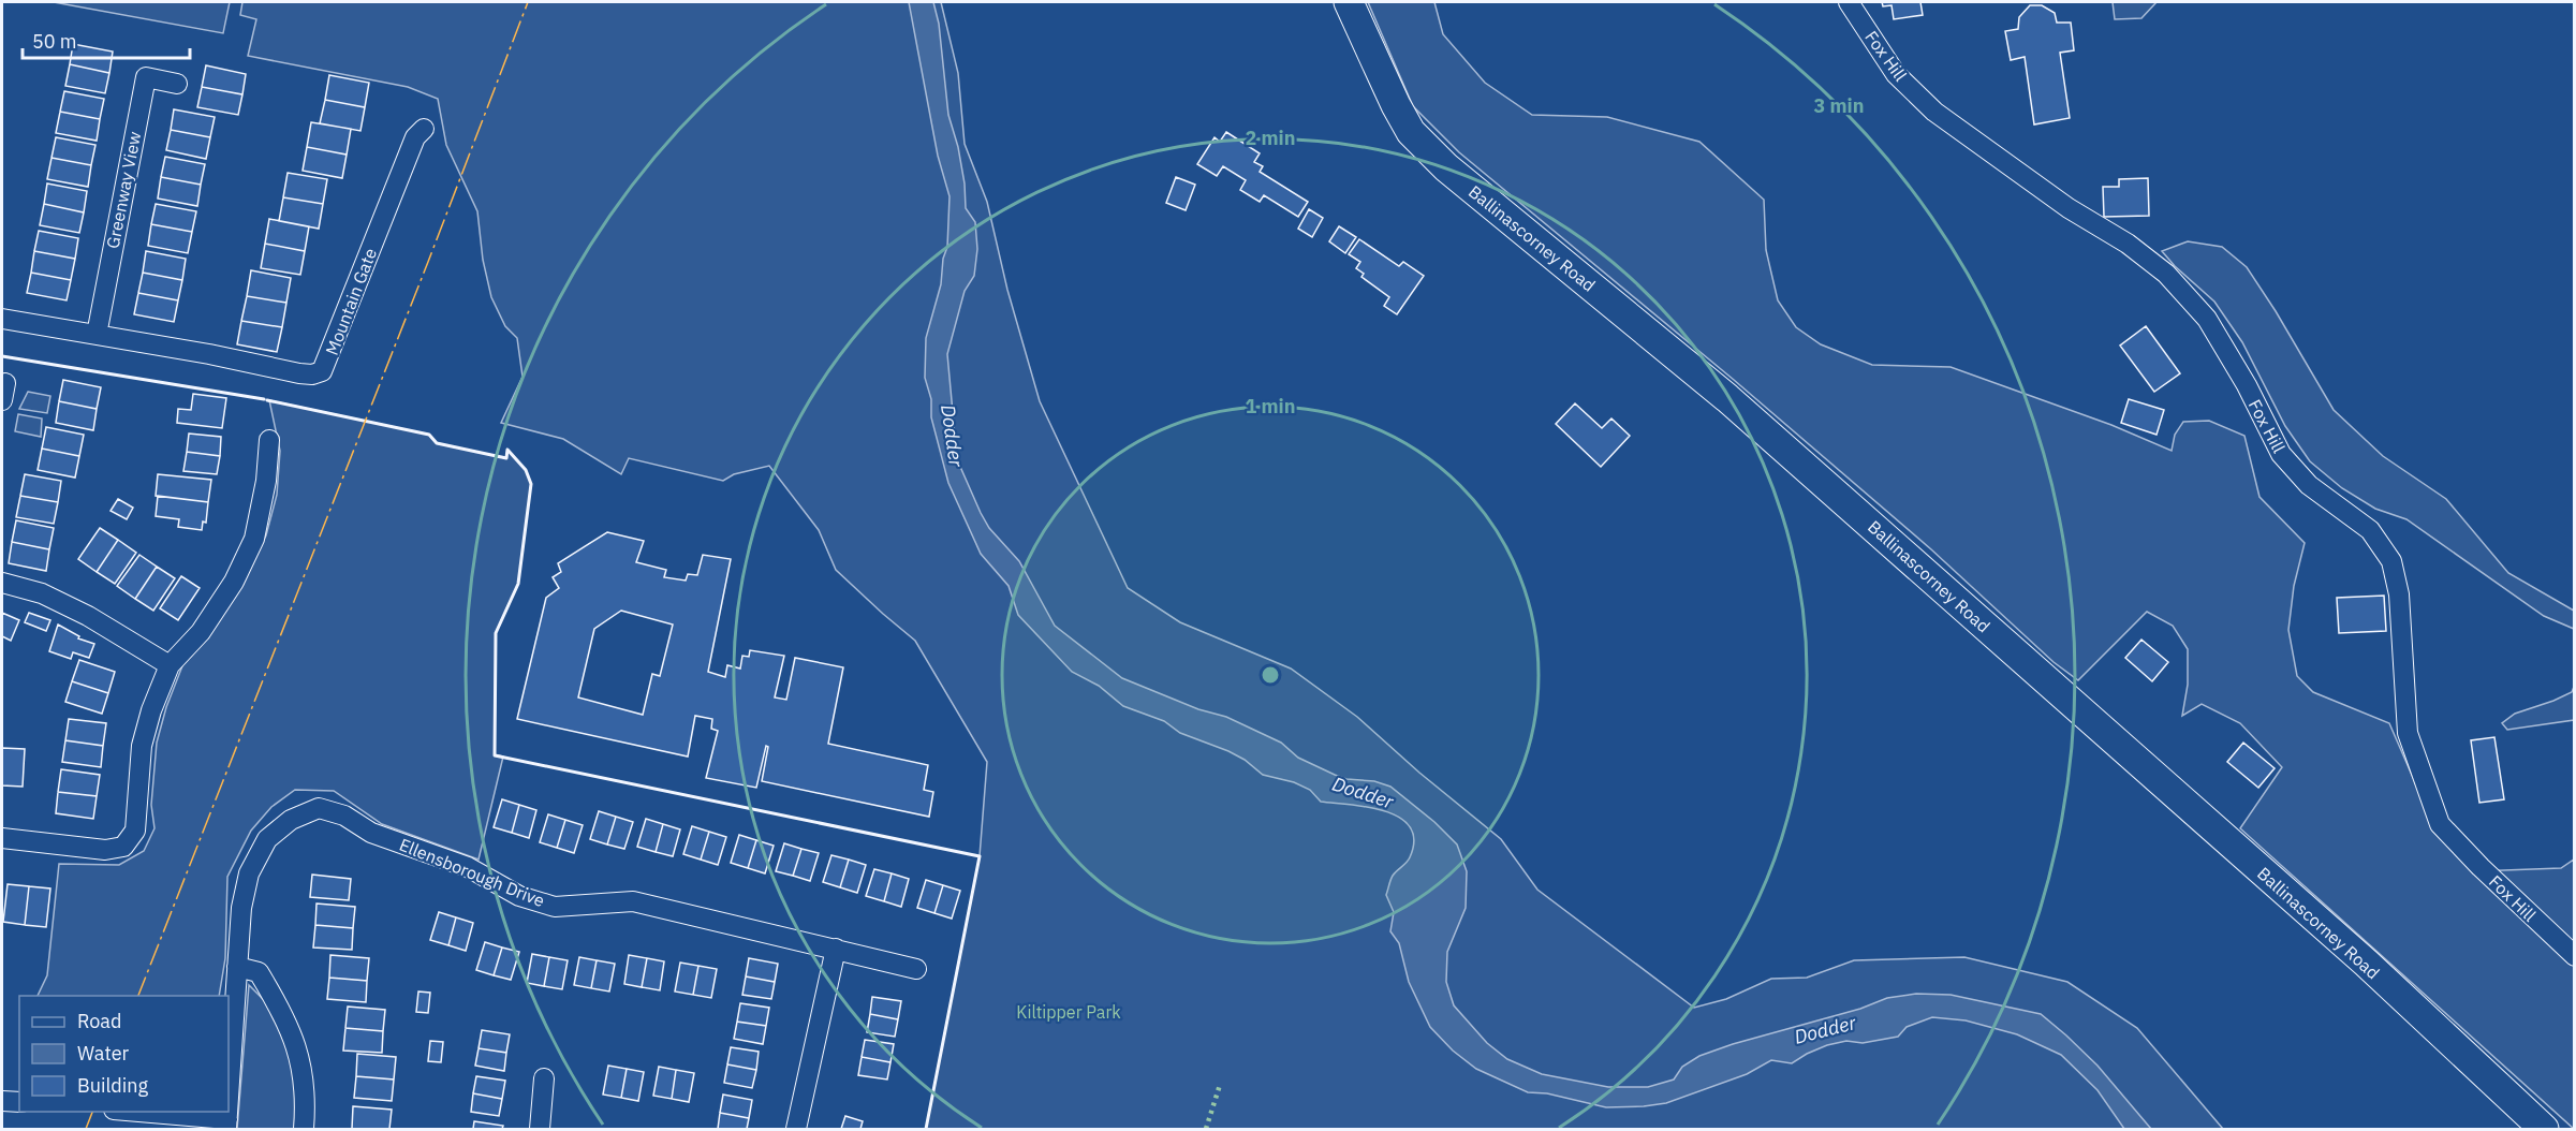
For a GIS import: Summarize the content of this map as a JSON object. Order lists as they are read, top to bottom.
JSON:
{
  "streets": {
    "main road": ["Ballinascorney Road"],
    "street": [
      "Fox Hill",
      "Greenway View",
      "Mountain Gate",
      "Ellensborough Drive"
    ]
  },
  "crossings": [
    ["Greenway View", "Mountain Gate"]
  ],
  "water": ["Dodder"],
  "parks": ["Kiltipper Park"],
  "legend": ["Road", "Water", "Building"],
  "scale_bar": "50 m",
  "rings": ["3 min", "2 min", "1 min"]
}
